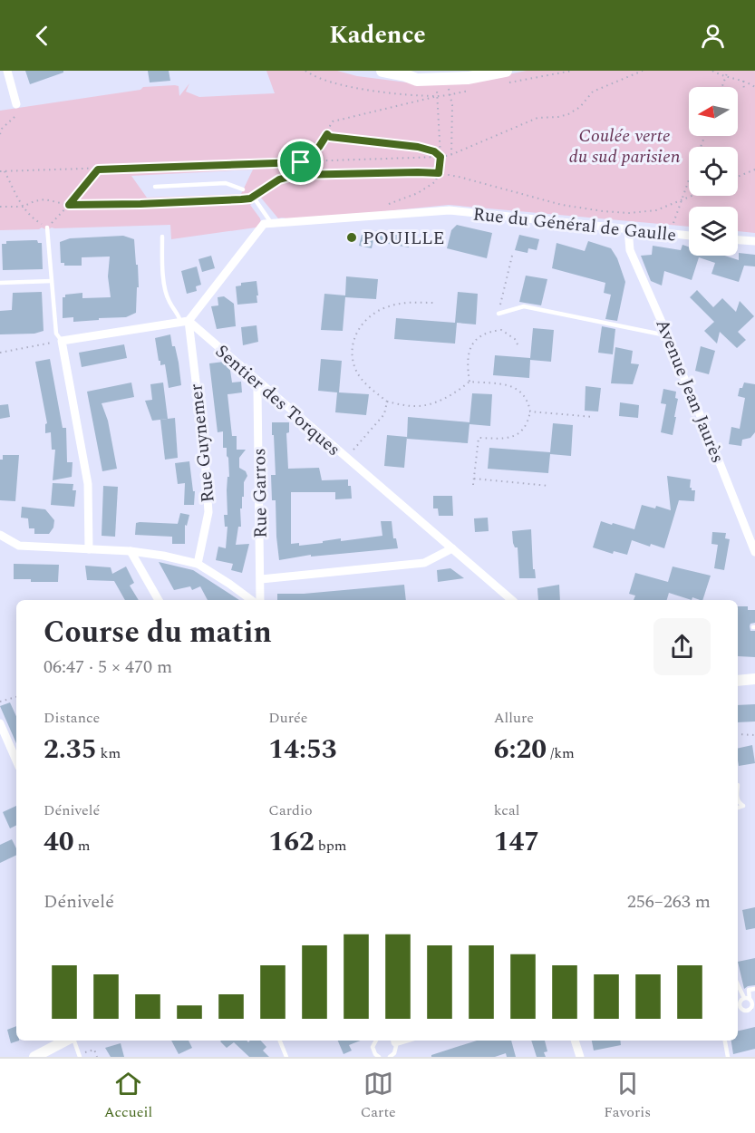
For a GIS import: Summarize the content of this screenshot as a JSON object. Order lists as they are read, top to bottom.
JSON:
{
  "streets": {
    "street": [
      "Rue du Général de Gaulle",
      "Avenue Jean Jaurès",
      "Sentier des Torques",
      "Rue Guynemer",
      "Rue Garros"
    ]
  },
  "crossings": [
    ["Rue du Général de Gaulle", "Avenue Jean Jaurès"],
    ["Sentier des Torques", "Rue Guynemer"],
    ["Sentier des Torques", "Rue Garros"]
  ],
  "parks": ["Coulée verte du sud parisien"],
  "places": ["POUILLE"],
  "north": "left",
  "page": {
    "header": "Kadence",
    "heading": ["Course du matin", "06:47 · 5 × 470 m"],
    "stats": [
      ["Distance", "2.35 km"],
      ["Durée", "14:53"],
      ["Allure", "6:20 /km"],
      ["Dénivelé", "40 m"],
      ["Cardio", "162 bpm"],
      ["kcal", "147"]
    ],
    "chart": ["Dénivelé", "256–263 m"],
    "tabs": ["Accueil", "Carte", "Favoris"]
  }
}
